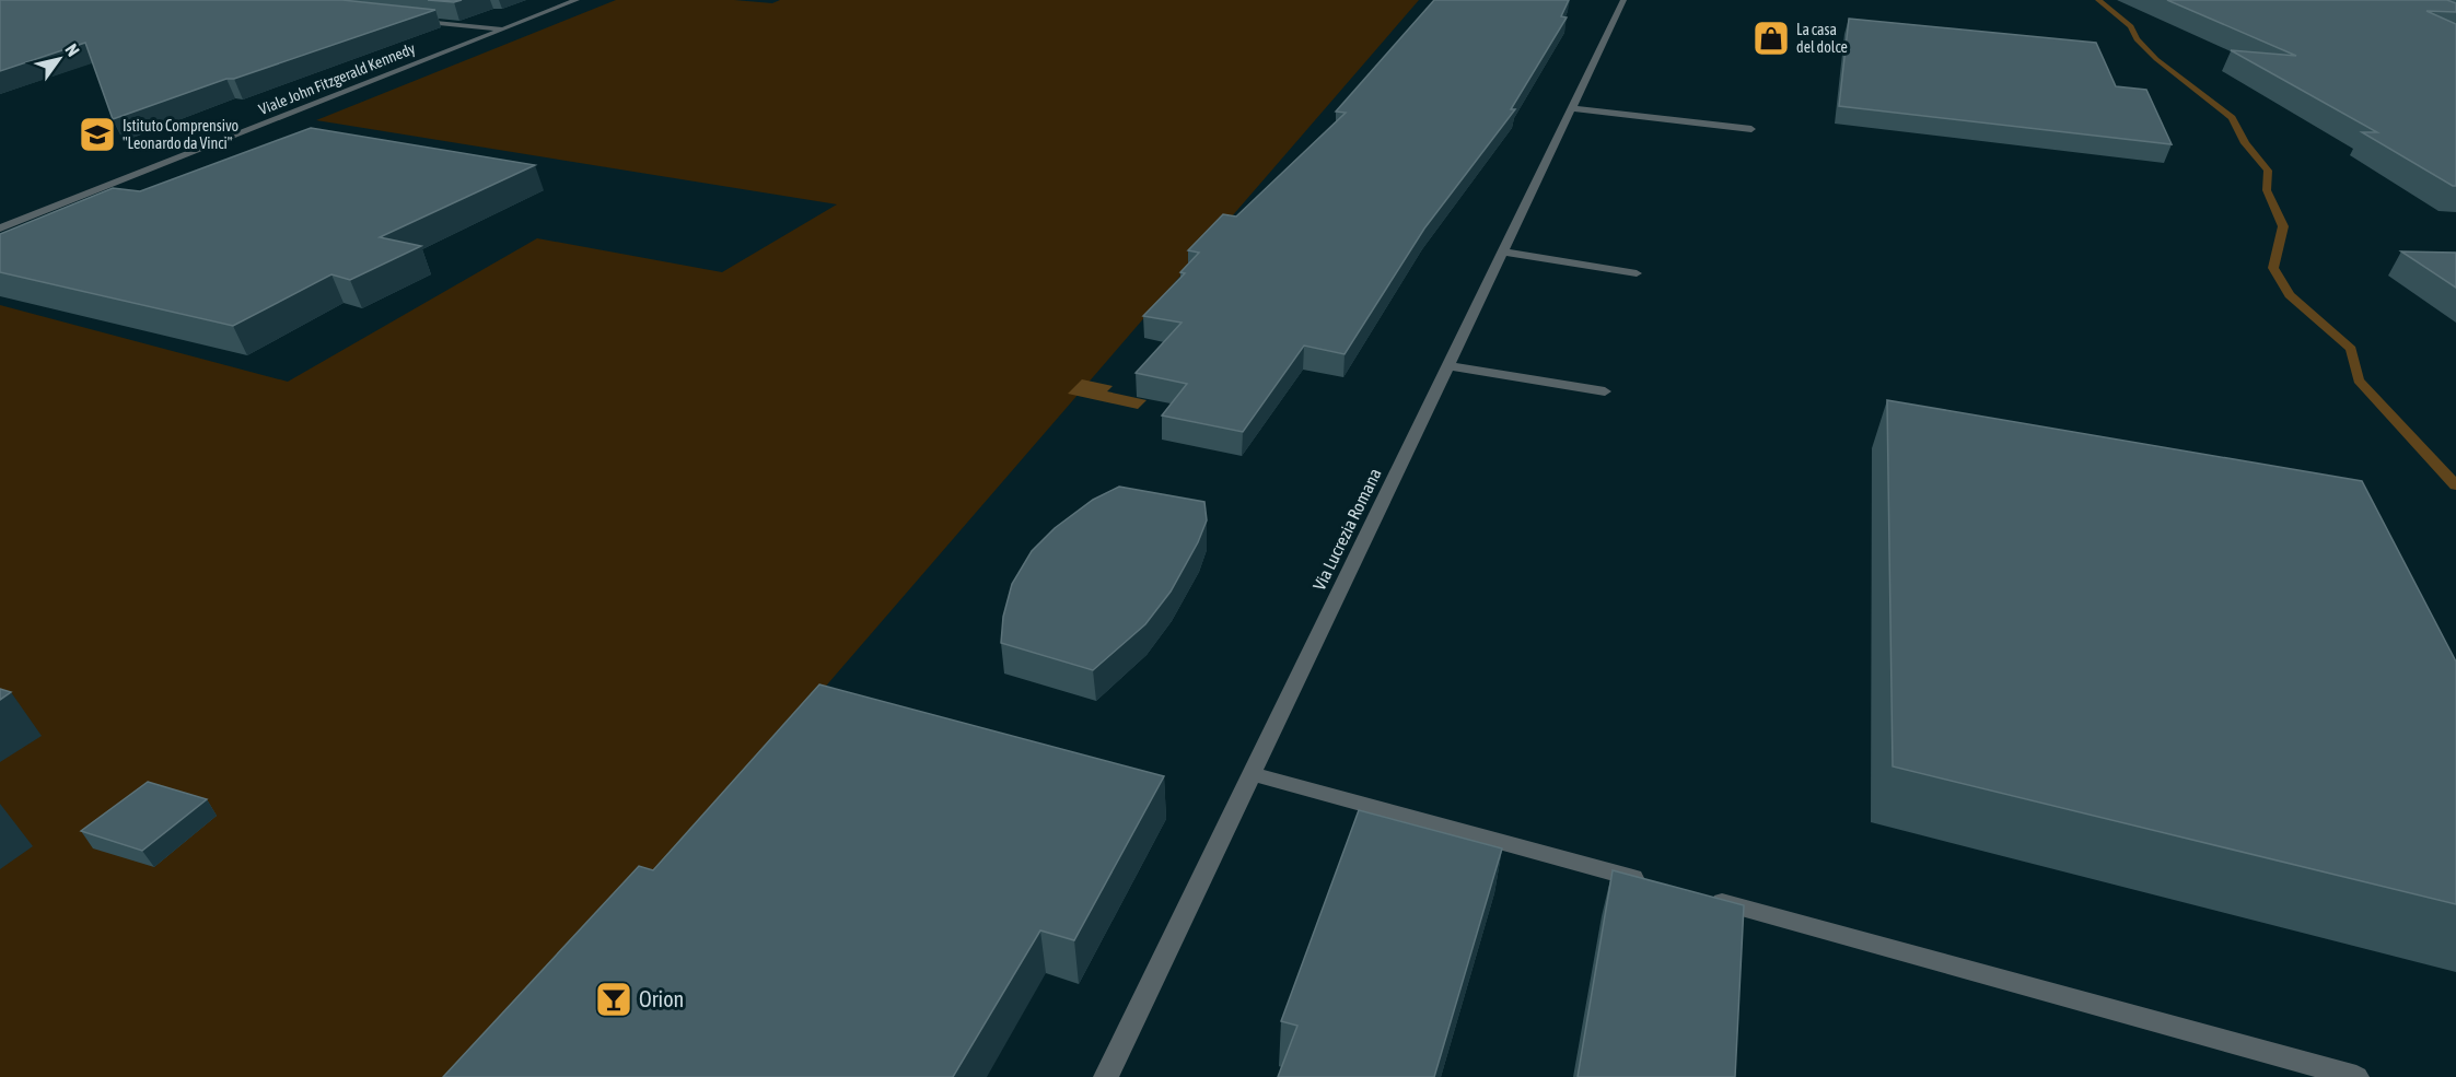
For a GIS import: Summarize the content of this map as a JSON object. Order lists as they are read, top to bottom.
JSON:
{
  "streets": {
    "street": ["Viale John Fitzgerald Kennedy", "Via Lucrezia Romana"]
  },
  "places": {
    "shop": ["La casa del dolce"],
    "school or university": ["Istituto Comprensivo \"Leonardo da Vinci\""],
    "bar": ["Orion"]
  },
  "north": "top right"
}
